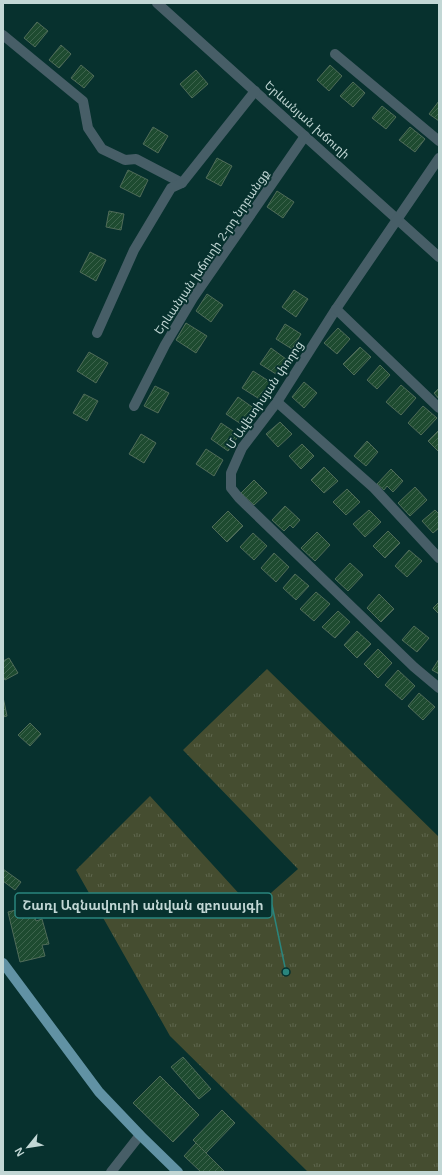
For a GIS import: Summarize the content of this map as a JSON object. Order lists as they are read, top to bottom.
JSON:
{
  "streets": {
    "street": ["Երևանյան խճուղի", "Երևանյան խճուղի 2-րդ նրբանցք", "Մ Ավետիսյան փողոց"]
  },
  "crossings": [
    ["Երևանյան խճուղի", "Երևանյան խճուղի 2-րդ նրբանցք"],
    ["Երևանյան խճուղի", "Մ Ավետիսյան փողոց"]
  ],
  "places": ["Շառլ Ազնավուրի անվան զբոսայգի"],
  "north": "bottom left"
}
